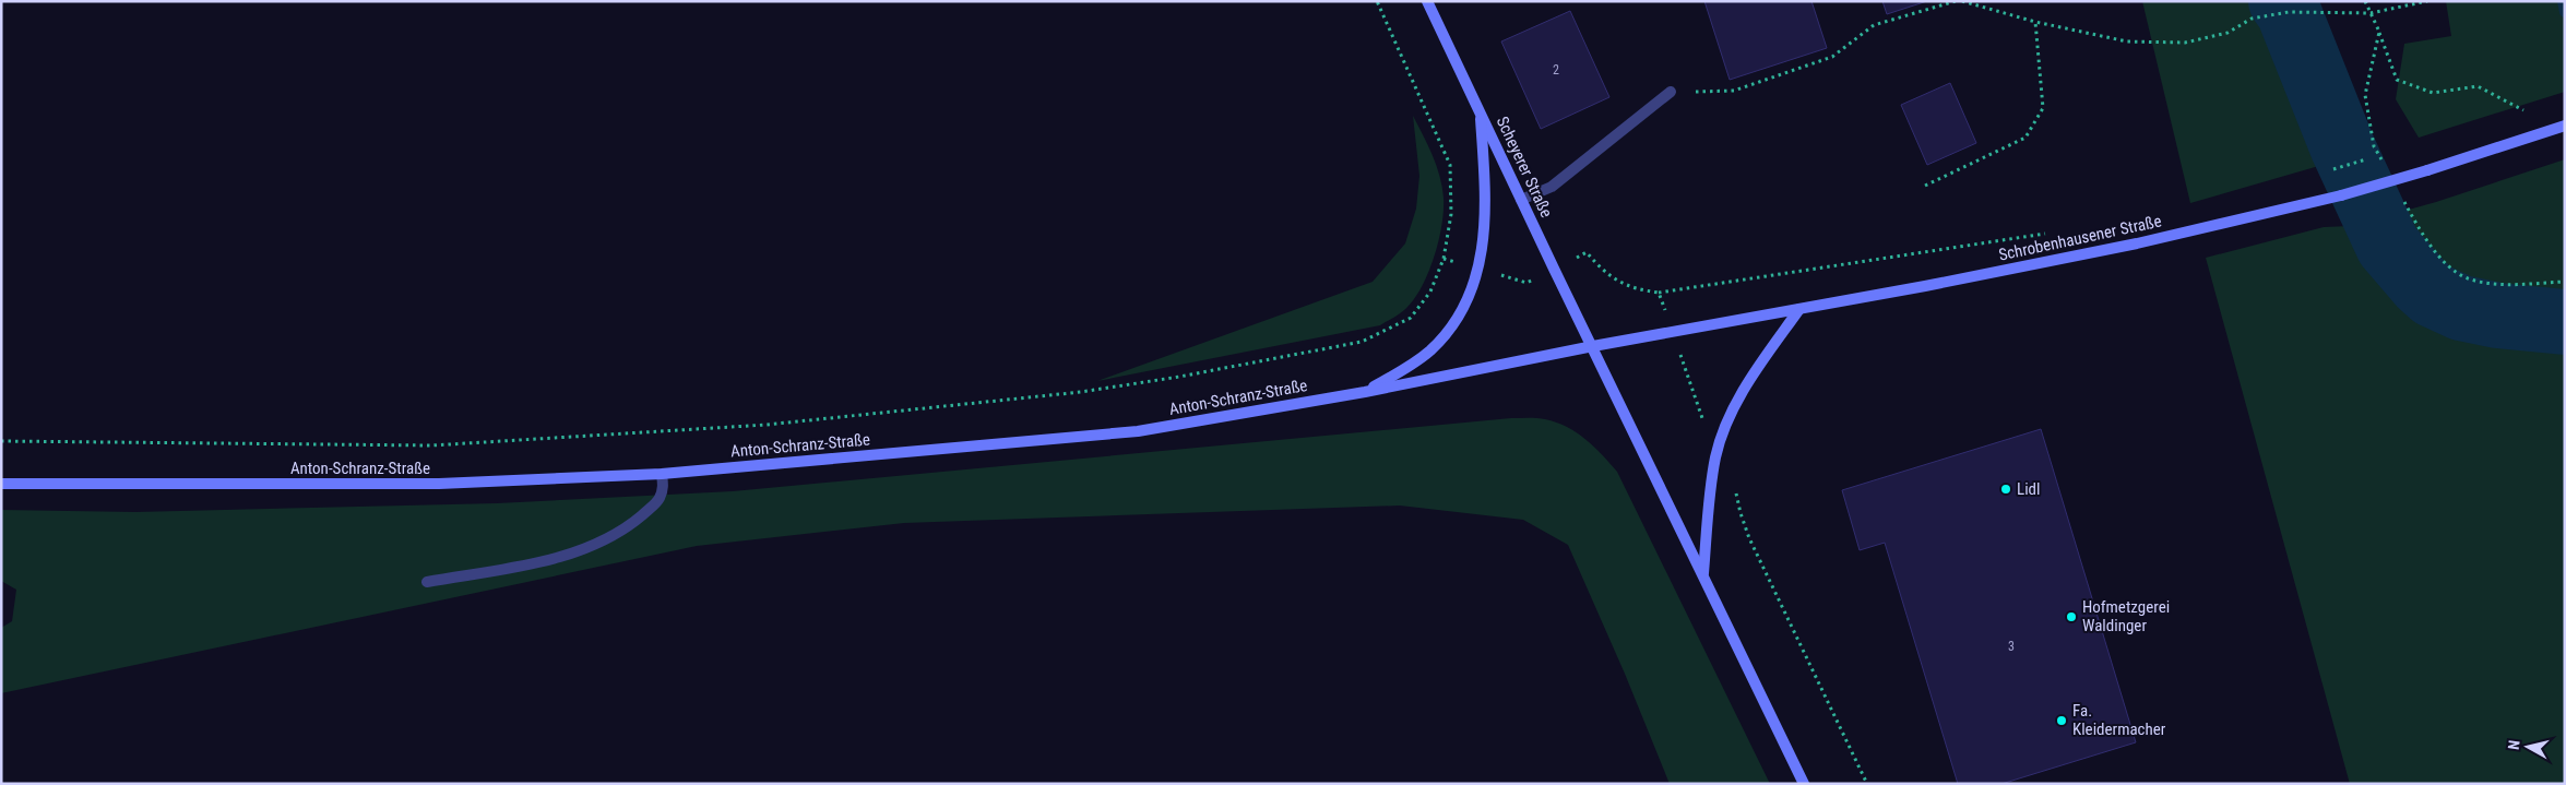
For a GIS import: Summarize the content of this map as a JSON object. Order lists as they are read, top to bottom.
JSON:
{
  "streets": {
    "main road": ["Scheyerer Straße", "Schrobenhausener Straße", "Anton-Schranz-Straße"]
  },
  "crossings": [
    ["Scheyerer Straße", "Schrobenhausener Straße"],
    ["Scheyerer Straße", "Anton-Schranz-Straße"],
    ["Schrobenhausener Straße", "Anton-Schranz-Straße"]
  ],
  "places": ["Lidl", "Hofmetzgerei Waldinger", "Fa. Kleidermacher"],
  "house_numbers": ["2", "3"],
  "north": "left"
}
